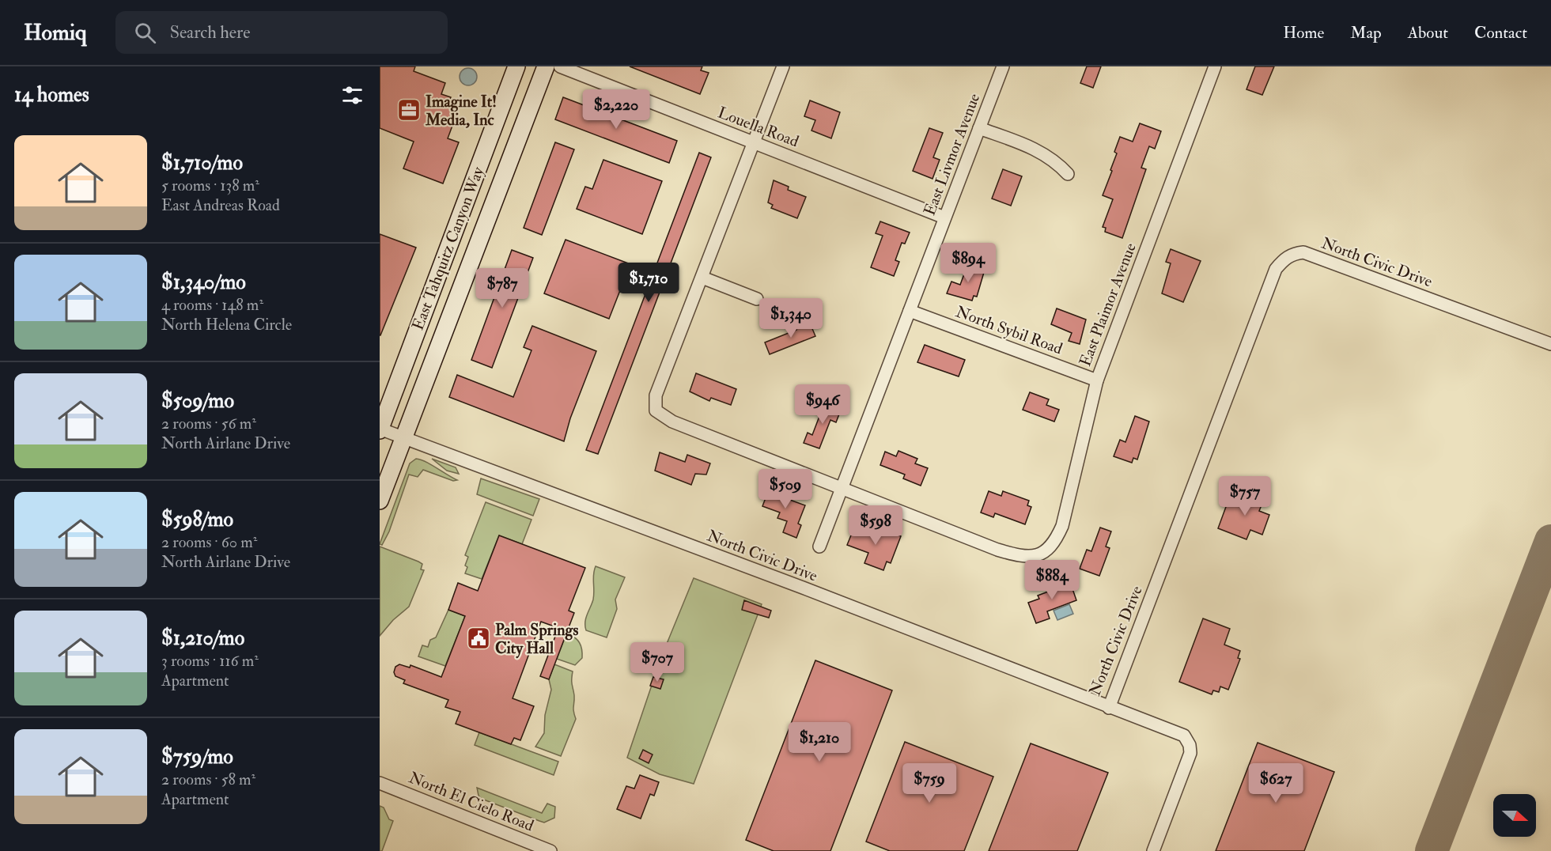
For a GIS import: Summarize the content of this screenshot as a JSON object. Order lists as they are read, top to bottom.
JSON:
{
  "streets": {
    "main road": ["East Tahquitz Canyon Way"],
    "street": [
      "Louella Road",
      "East Livmor Avenue",
      "North Civic Drive",
      "East Plaimor Avenue",
      "North Sybil Road",
      "North El Cielo Road"
    ]
  },
  "crossings": [
    ["Louella Road", "East Livmor Avenue"],
    ["East Livmor Avenue", "East Plaimor Avenue"],
    ["East Livmor Avenue", "North Sybil Road"],
    ["East Tahquitz Canyon Way", "North Civic Drive"],
    ["East Plaimor Avenue", "North Sybil Road"]
  ],
  "places": {
    "office": ["Imagine It! Media, Inc"],
    "public building": ["Palm Springs City Hall"]
  },
  "north": "right",
  "page": {
    "header": "Homiq",
    "search": "Search here",
    "nav": [
      "Home",
      "Map",
      "About",
      "Contact"
    ],
    "heading": "14 homes",
    "price": [
      "$2,220",
      "$894",
      "$1,710",
      "$787",
      "$1,340",
      "$946",
      "$509",
      "$757",
      "$598",
      "$884",
      "$707",
      "$1,210",
      "$759",
      "$627"
    ],
    "list": [
      {
        "name": "$1,710/mo",
        "note": "5 rooms · 138 m² · East Andreas Road"
      },
      {
        "name": "$1,340/mo",
        "note": "4 rooms · 148 m² · North Helena Circle"
      },
      {
        "name": "$509/mo",
        "note": "2 rooms · 56 m² · North Airlane Drive"
      },
      {
        "name": "$598/mo",
        "note": "2 rooms · 60 m² · North Airlane Drive"
      },
      {
        "name": "$1,210/mo",
        "note": "3 rooms · 116 m² · Apartment"
      },
      {
        "name": "$759/mo",
        "note": "2 rooms · 58 m² · Apartment"
      }
    ]
  }
}
